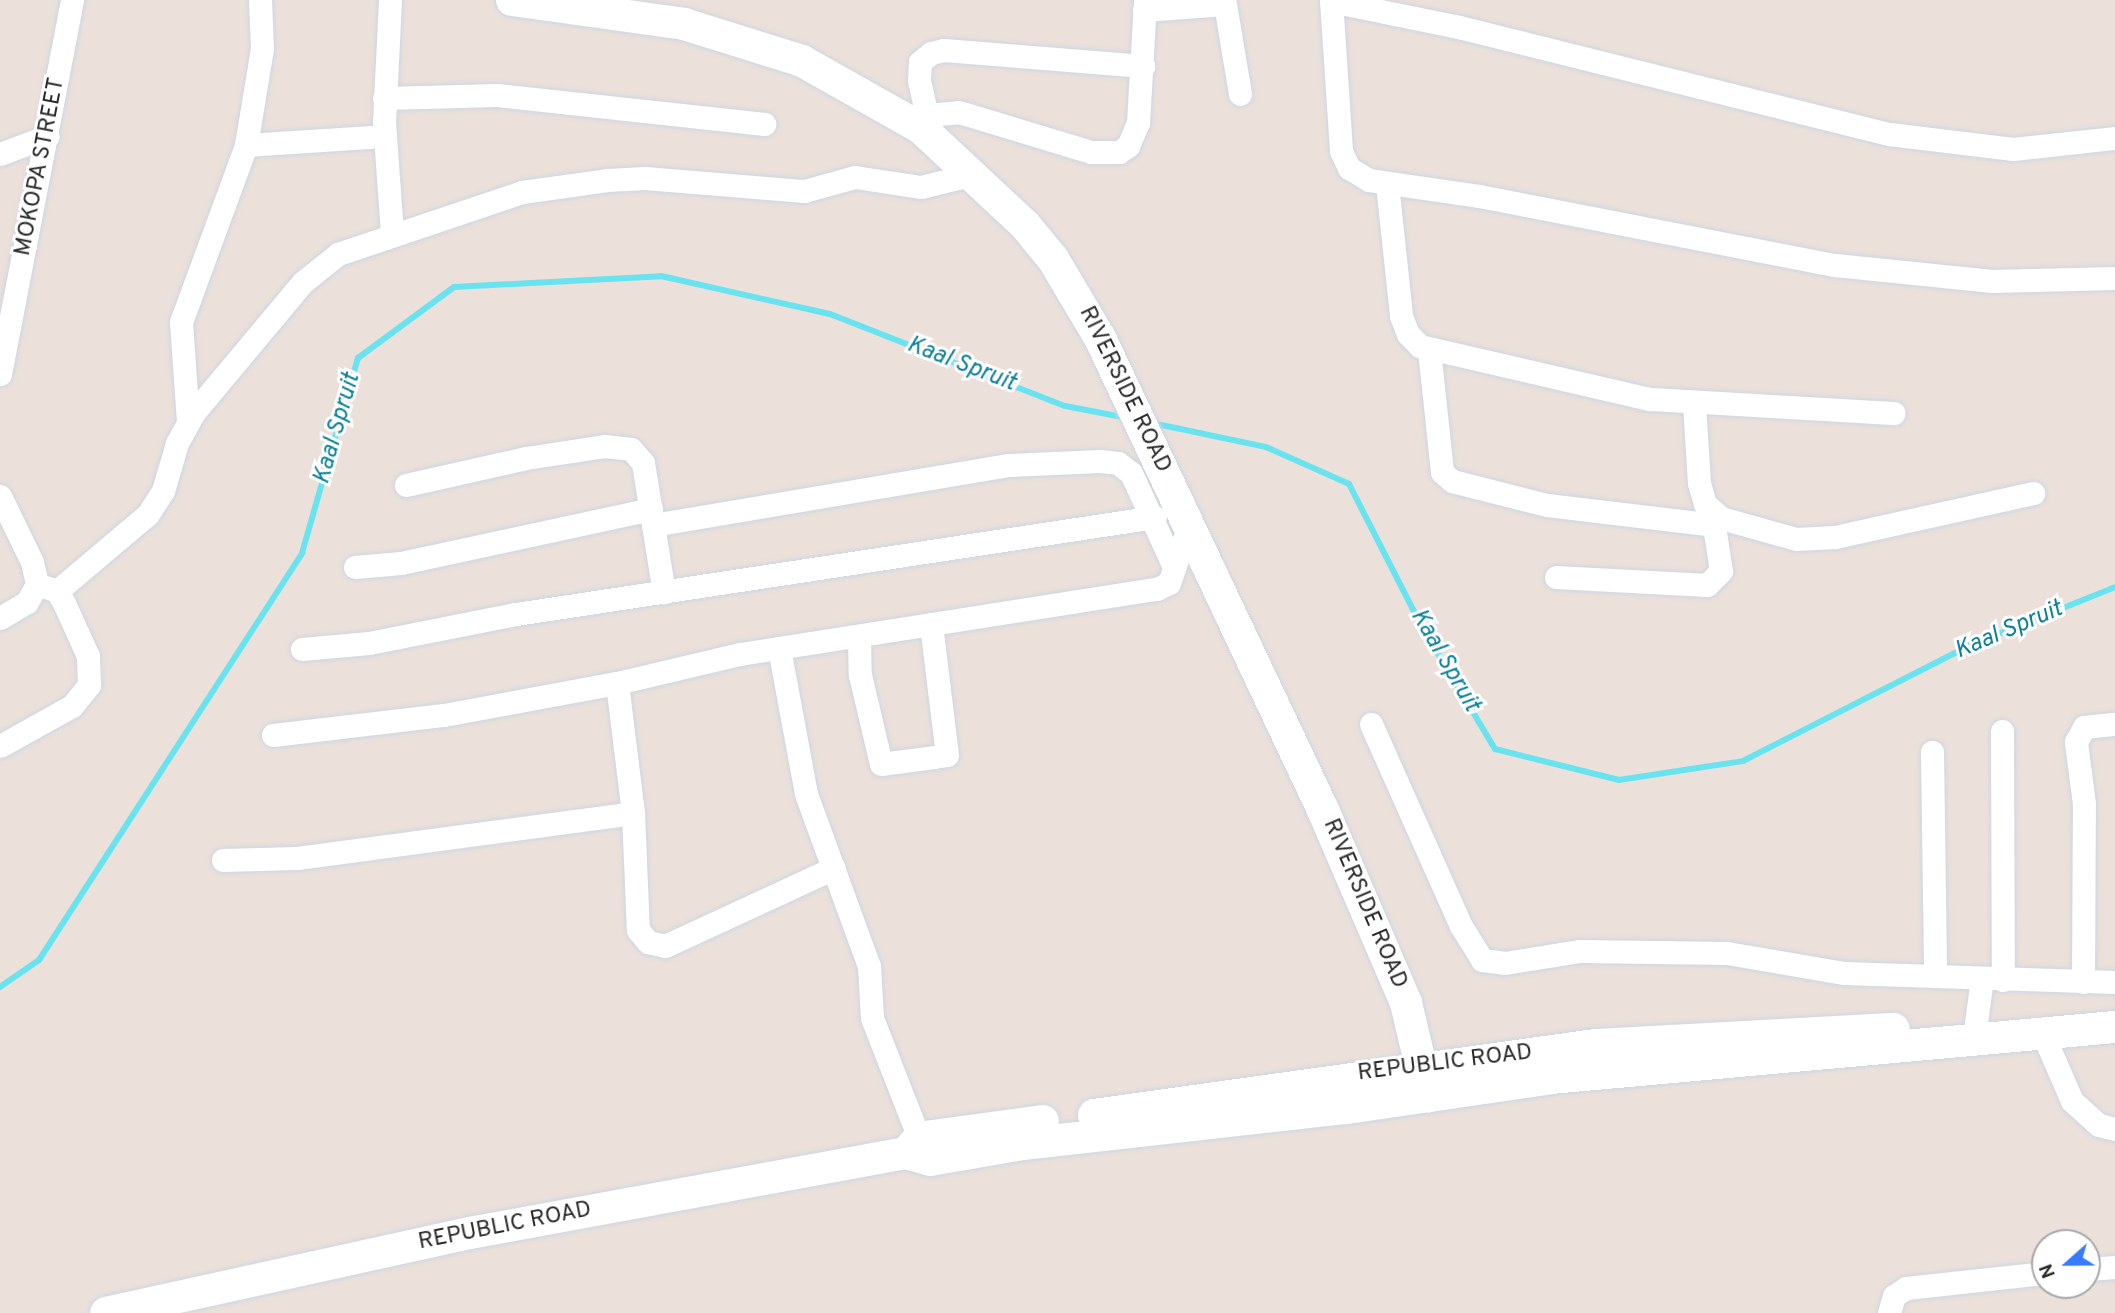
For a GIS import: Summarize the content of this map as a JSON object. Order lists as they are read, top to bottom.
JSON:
{
  "streets": {
    "street": ["MOKOPA STREET", "RIVERSIDE ROAD", "REPUBLIC ROAD"]
  },
  "crossings": [
    ["RIVERSIDE ROAD", "REPUBLIC ROAD"]
  ],
  "water": ["Kaal Spruit"],
  "north": "left"
}
